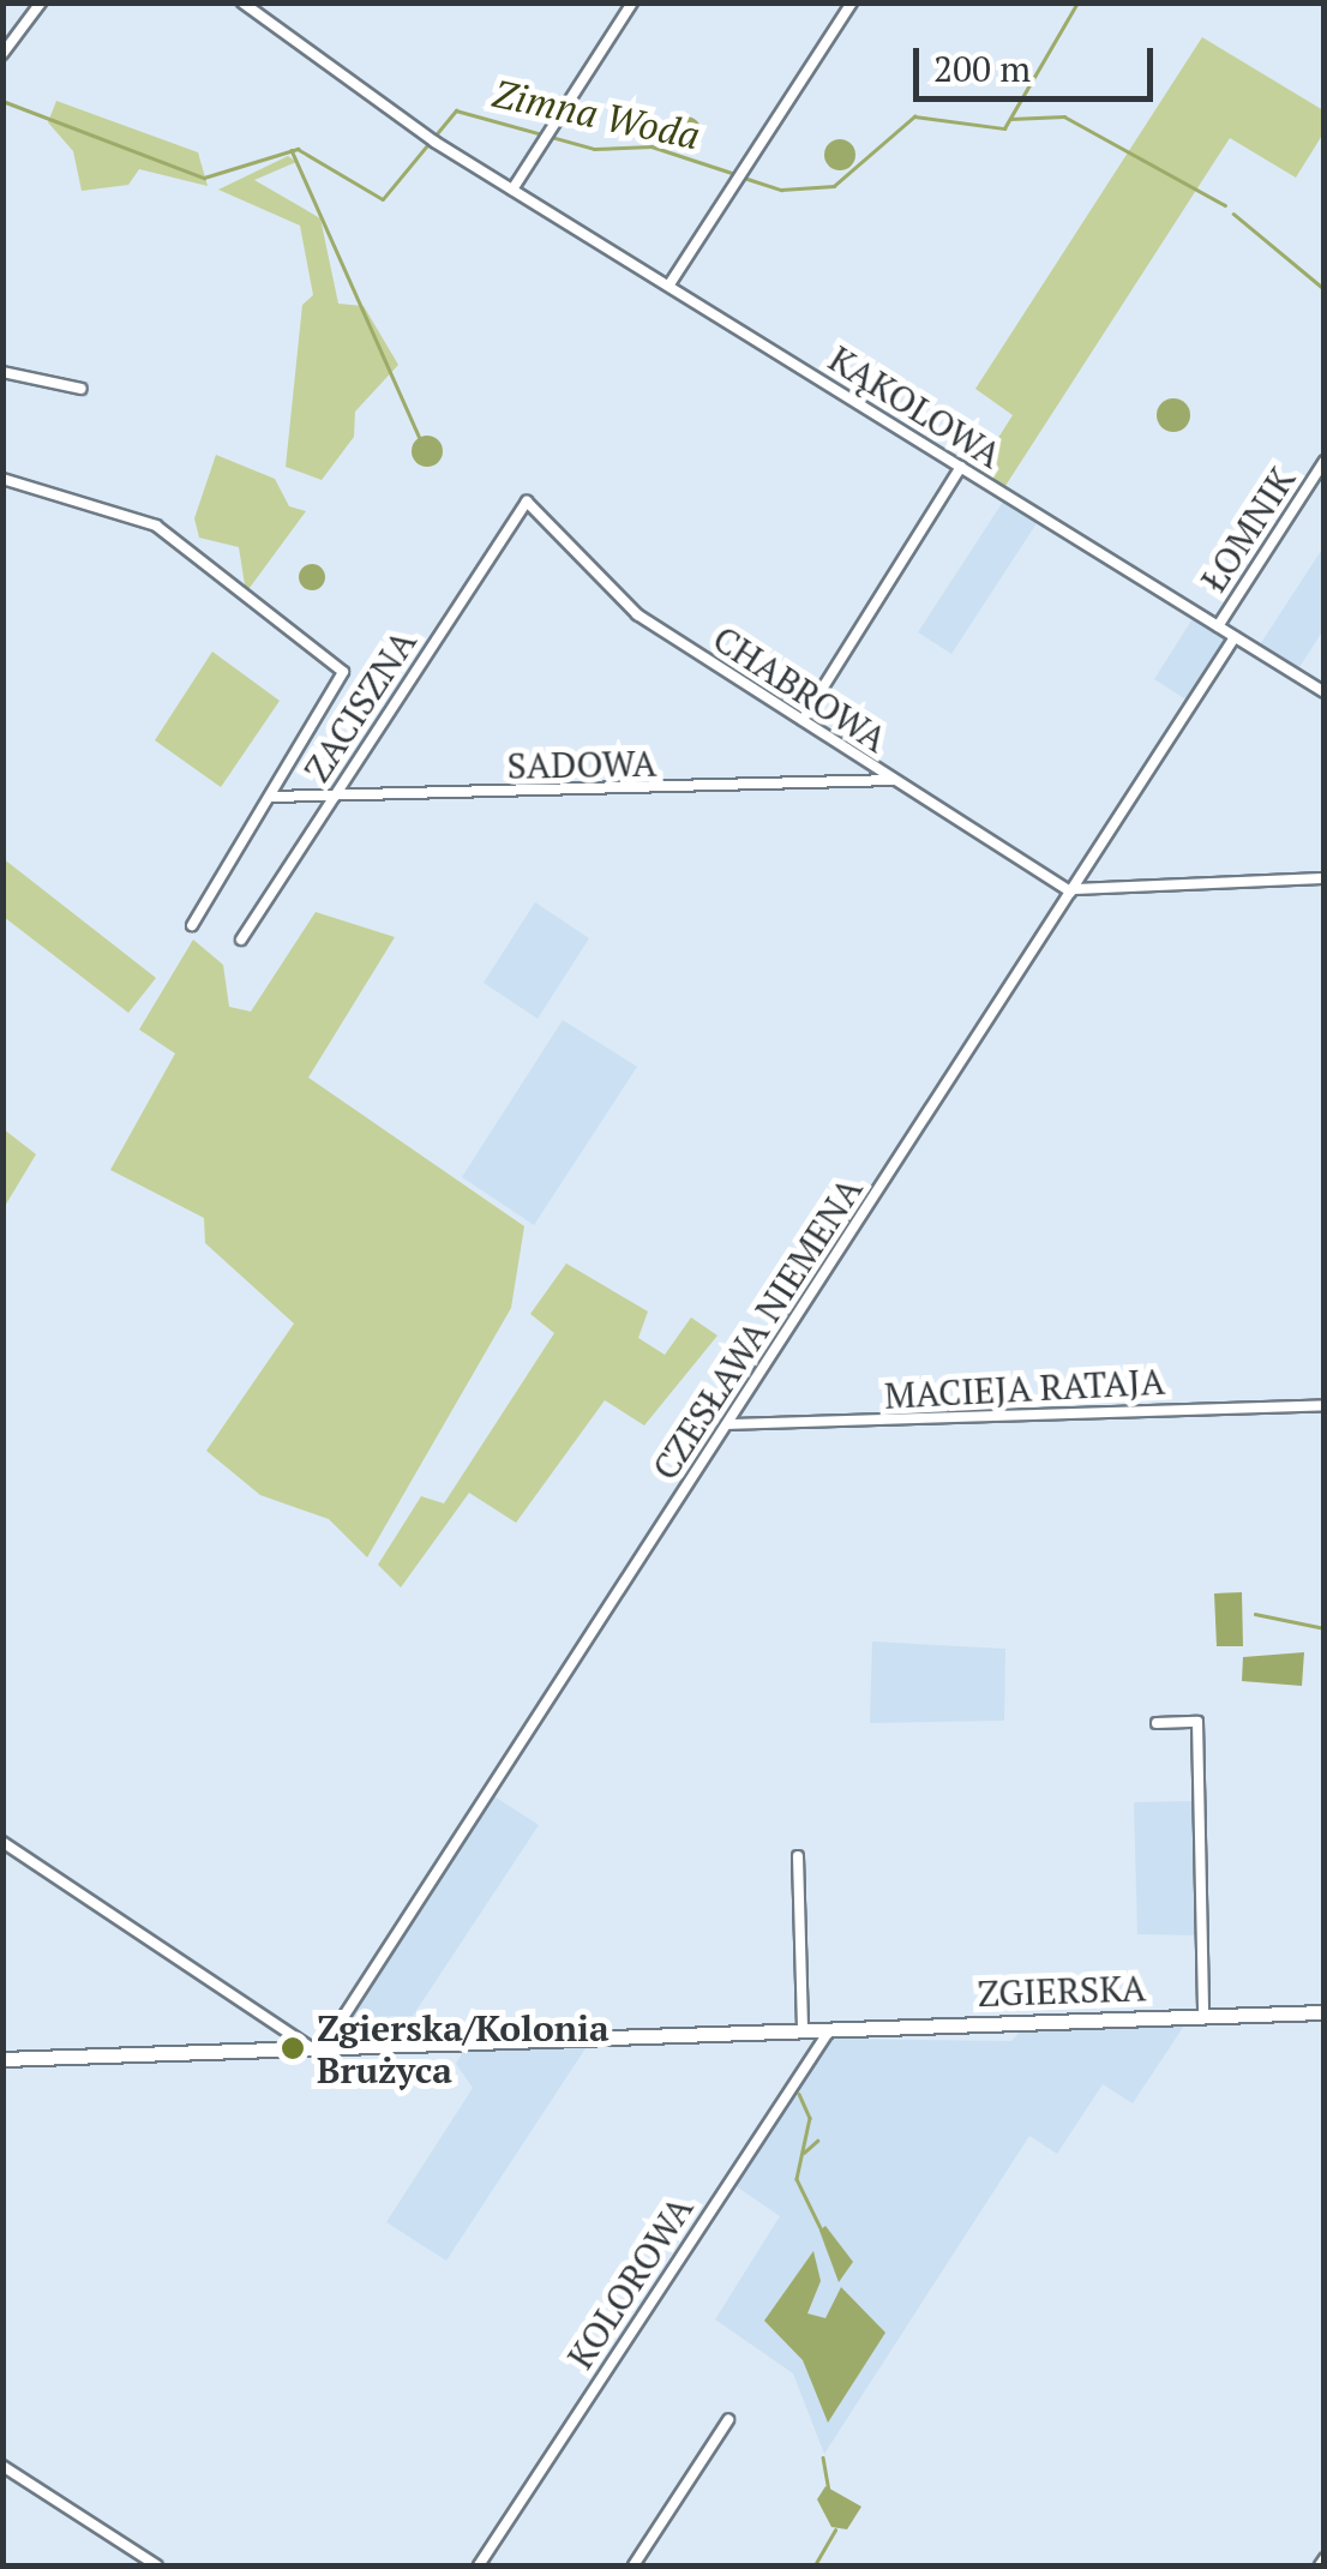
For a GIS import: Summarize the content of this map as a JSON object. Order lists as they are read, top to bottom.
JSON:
{
  "streets": {
    "main road": ["ZGIERSKA"],
    "street": [
      "KĄKOLOWA",
      "ŁOMNIK",
      "CHABROWA",
      "ZACISZNA",
      "SADOWA",
      "CZESŁAWA NIEMENA",
      "MACIEJA RATAJA",
      "KOLOROWA"
    ]
  },
  "crossings": [
    ["KĄKOLOWA", "ŁOMNIK"],
    ["KĄKOLOWA", "CZESŁAWA NIEMENA"],
    ["CHABROWA", "ZACISZNA"],
    ["CHABROWA", "SADOWA"],
    ["CHABROWA", "CZESŁAWA NIEMENA"],
    ["ZACISZNA", "SADOWA"],
    ["CZESŁAWA NIEMENA", "MACIEJA RATAJA"],
    ["CZESŁAWA NIEMENA", "ZGIERSKA"],
    ["ZGIERSKA", "KOLOROWA"]
  ],
  "water": ["Zimna Woda"],
  "places": ["Zgierska/Kolonia Brużyca"],
  "scale_bar": "200 m"
}
